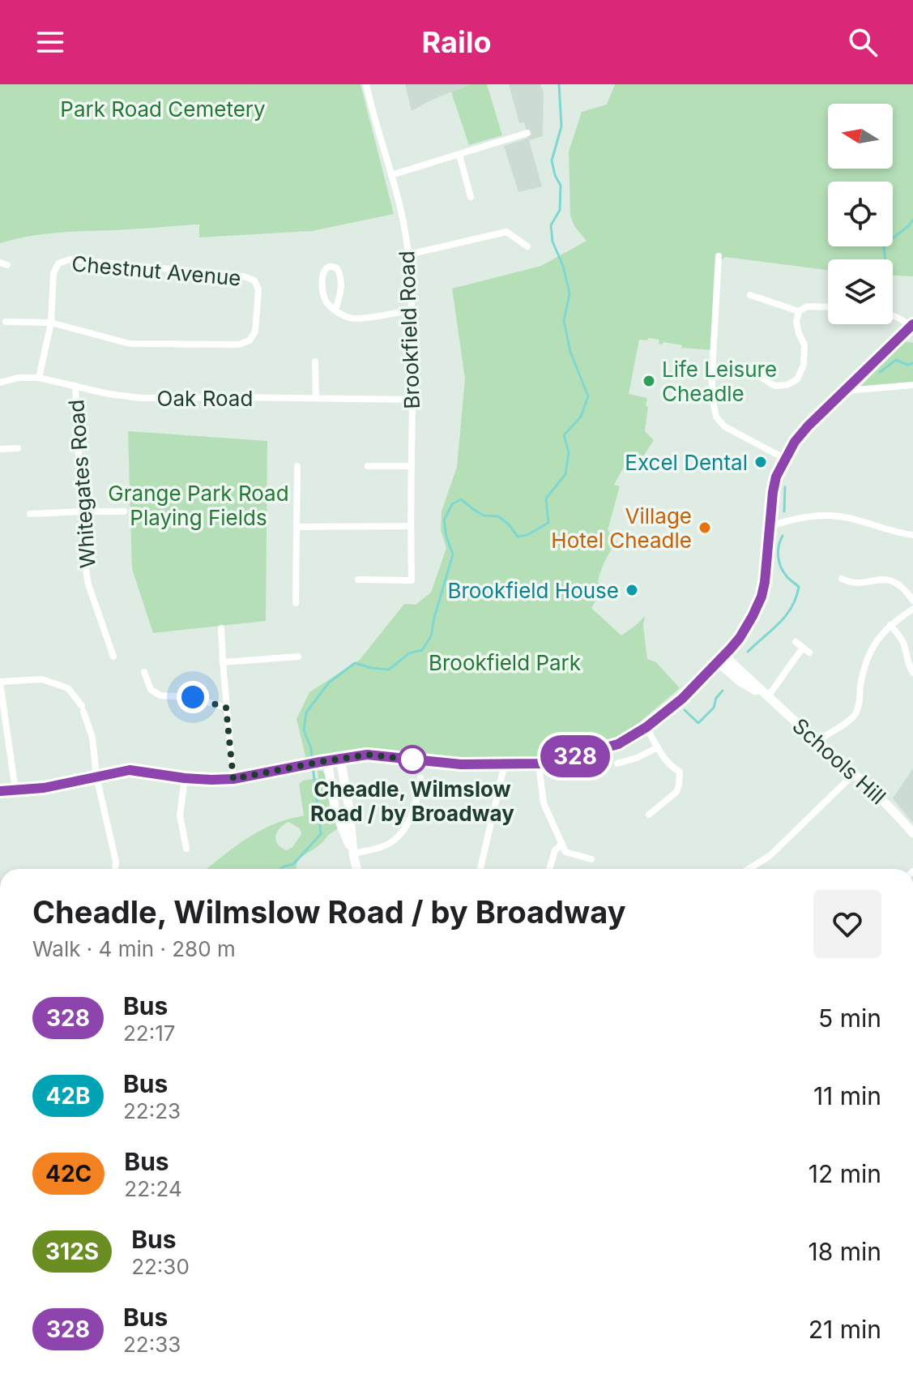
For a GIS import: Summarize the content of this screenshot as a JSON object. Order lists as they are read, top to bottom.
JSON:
{
  "streets": {
    "street": [
      "Chestnut Avenue",
      "Brookfield Road",
      "Oak Road",
      "Whitegates Road",
      "Schools Hill"
    ]
  },
  "crossings": [
    ["Chestnut Avenue", "Oak Road"],
    ["Brookfield Road", "Oak Road"],
    ["Oak Road", "Whitegates Road"]
  ],
  "parks": ["Park Road Cemetery", "Grange Park Road Playing Fields", "Brookfield Park"],
  "places": [
    "Life Leisure Cheadle",
    "Excel Dental",
    "Village Hotel Cheadle",
    "Brookfield House",
    "Cheadle, Wilmslow Road / by Broadway"
  ],
  "lines": ["bus line 328"],
  "north": "left",
  "page": {
    "header": "Railo",
    "on_map": "328",
    "heading": ["Cheadle, Wilmslow Road / by Broadway", "Walk · 4 min · 280 m"],
    "list": [
      {
        "mark": "328",
        "name": "Bus",
        "note": "22:17",
        "value": "5 min"
      },
      {
        "mark": "42B",
        "name": "Bus",
        "note": "22:23",
        "value": "11 min"
      },
      {
        "mark": "42C",
        "name": "Bus",
        "note": "22:24",
        "value": "12 min"
      },
      {
        "mark": "312S",
        "name": "Bus",
        "note": "22:30",
        "value": "18 min"
      },
      {
        "mark": "328",
        "name": "Bus",
        "note": "22:33",
        "value": "21 min"
      }
    ]
  }
}
